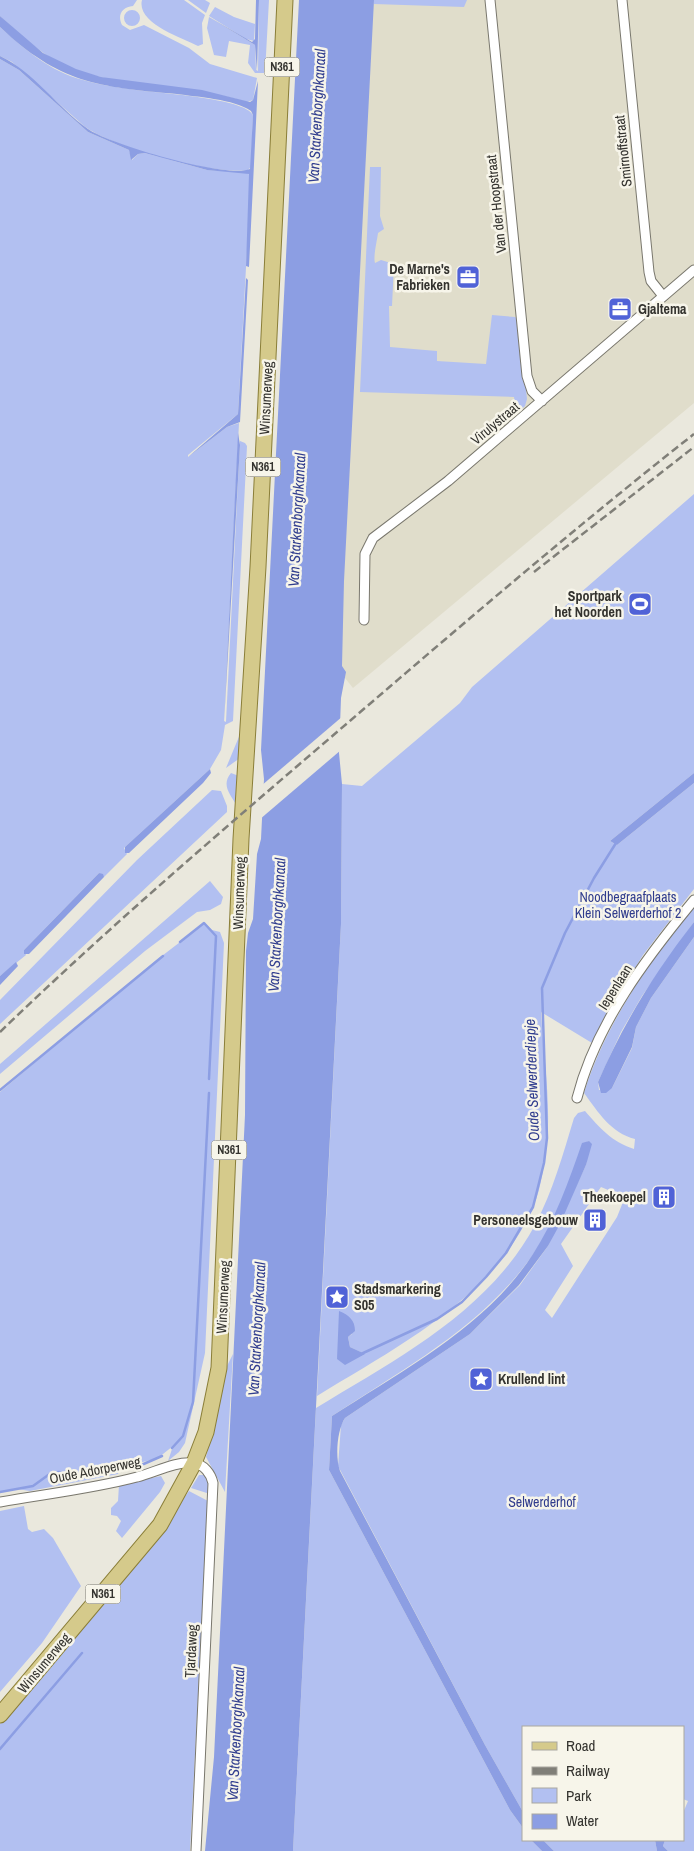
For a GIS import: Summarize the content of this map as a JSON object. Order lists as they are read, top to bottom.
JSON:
{
  "streets": {
    "main road": ["N361", "Winsumerweg"],
    "street": [
      "Smirnoffstraat",
      "Van der Hoopstraat",
      "Virulystraat",
      "Iepenlaan",
      "Oude Adorperweg",
      "Tjardaweg"
    ]
  },
  "crossings": [
    ["Smirnoffstraat", "Virulystraat"],
    ["Van der Hoopstraat", "Virulystraat"],
    ["Winsumerweg", "Oude Adorperweg"],
    ["Winsumerweg", "Tjardaweg"],
    ["Oude Adorperweg", "Tjardaweg"]
  ],
  "water": ["Van Starkenborghkanaal", "Oude Selwerderdiepje"],
  "parks": ["Noodbegraafplaats Klein Selwerderhof 2", "Selwerderhof"],
  "places": {
    "office": ["De Marne's Fabrieken", "Gjaltema"],
    "sports": ["Sportpark het Noorden"],
    "building": ["Theekoepel", "Personeelsgebouw"],
    "place": ["Stadsmarkering S05", "Krullend lint"]
  },
  "legend": [
    "Road",
    "Railway",
    "Park",
    "Water"
  ]
}
